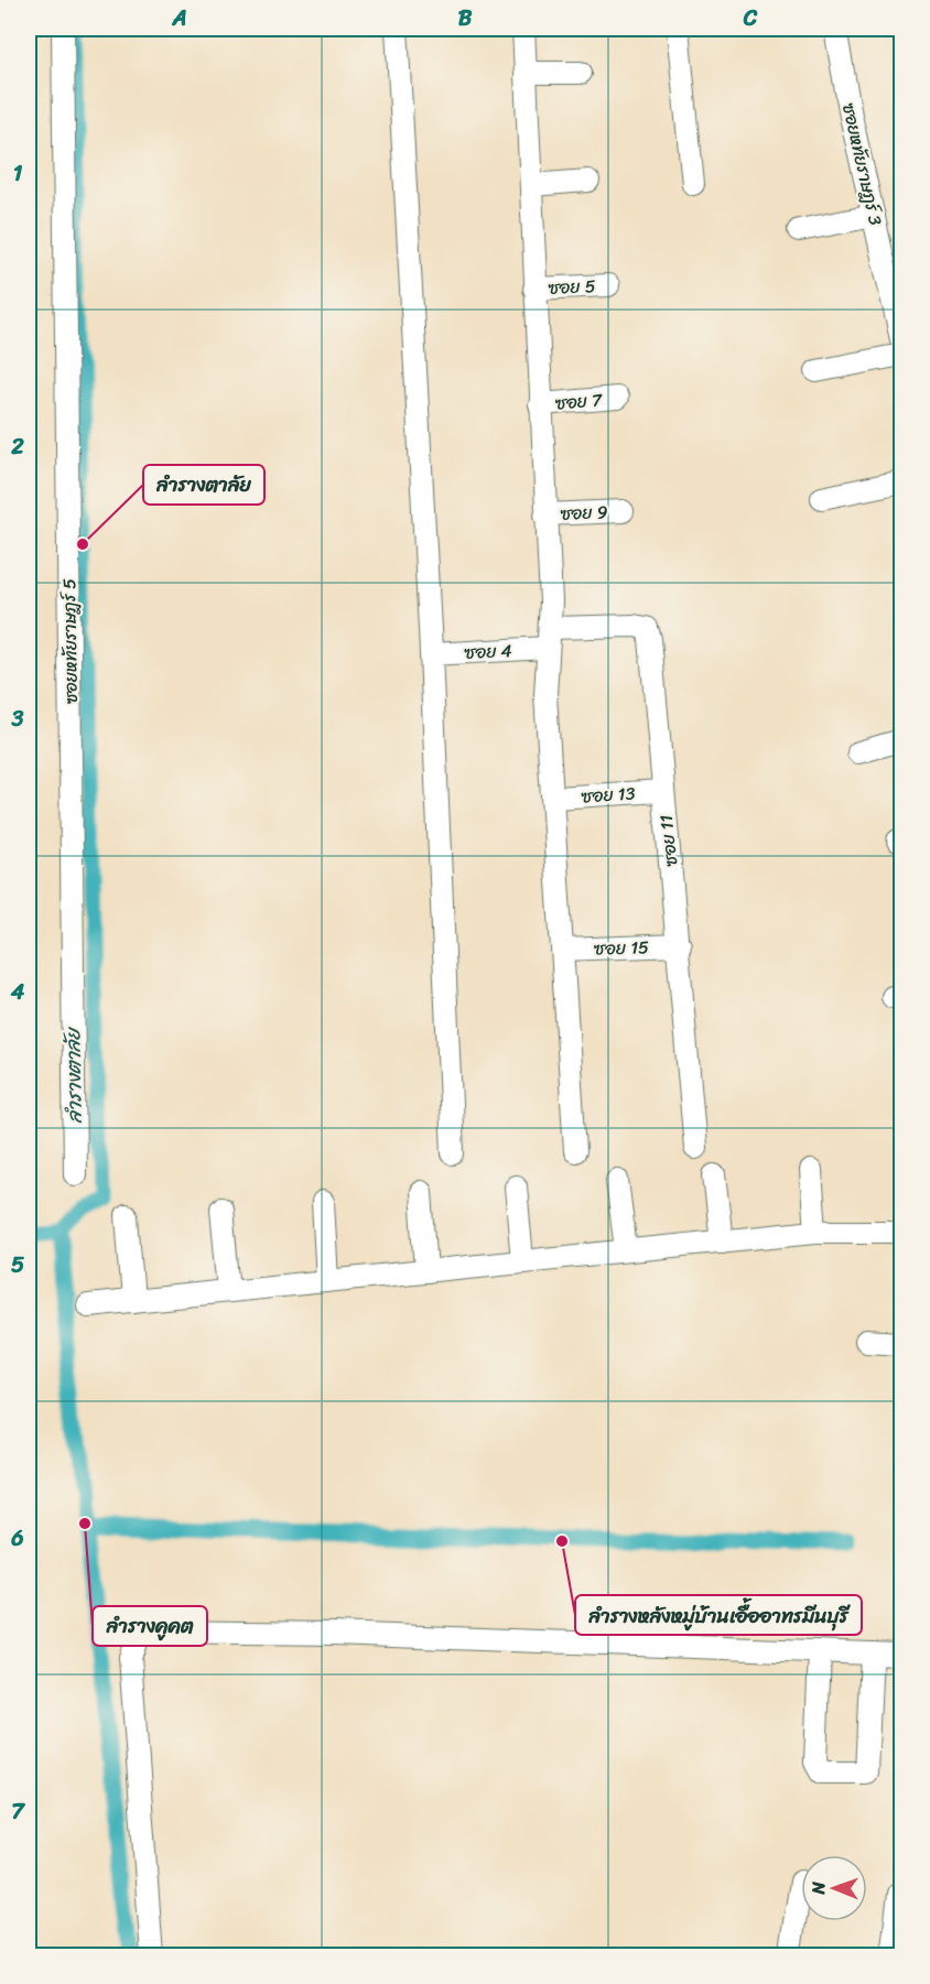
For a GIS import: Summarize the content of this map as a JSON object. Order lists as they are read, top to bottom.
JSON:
{
  "streets": {
    "street": [
      "ซอยหทัยราษฎร์ 3",
      "ซอย 5",
      "ซอย 7",
      "ซอย 9",
      "ซอยหทัยราษฎร์ 5",
      "ซอย 4",
      "ซอย 13",
      "ซอย 11",
      "ซอย 15"
    ]
  },
  "crossings": [
    ["ซอย 4", "ซอย 11"],
    ["ซอย 13", "ซอย 11"],
    ["ซอย 11", "ซอย 15"]
  ],
  "water": ["ลำรางตาลัย"],
  "places": ["ลำรางตาลัย", "ลำรางคูคต", "ลำรางหลังหมู่บ้านเอื้ออาทรมีนบุรี"],
  "north": "left",
  "grid": {
    "columns": ["A", "B", "C"],
    "rows": [
      "1",
      "2",
      "3",
      "4",
      "5",
      "6",
      "7"
    ]
  }
}
